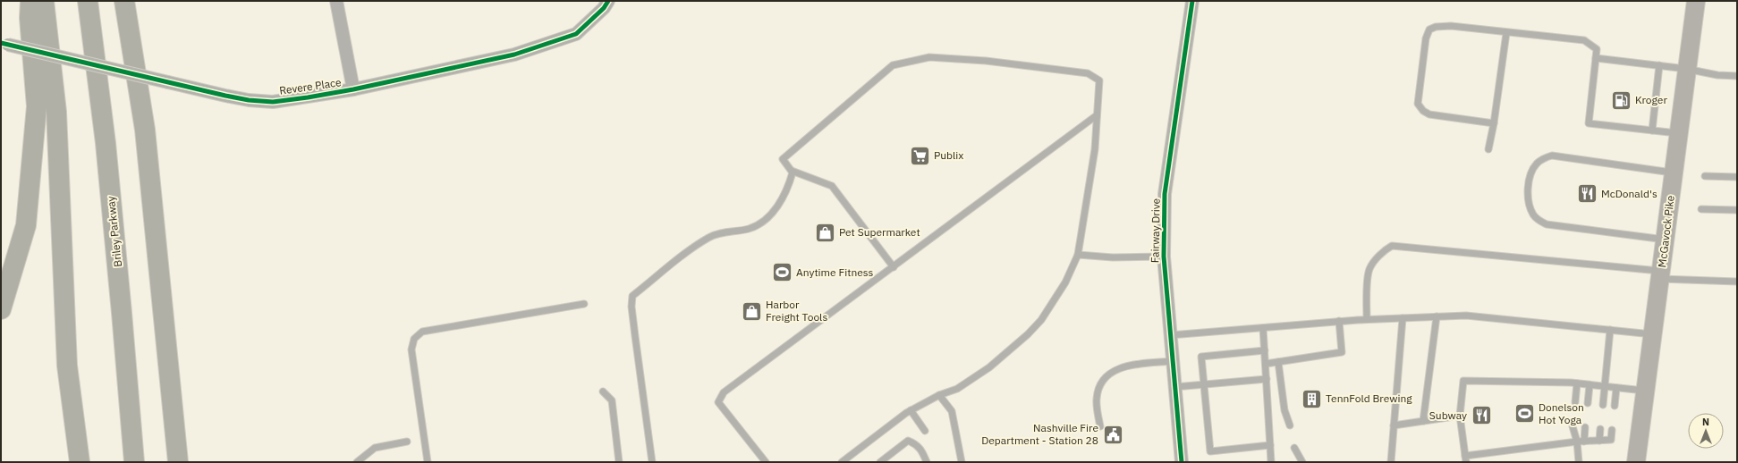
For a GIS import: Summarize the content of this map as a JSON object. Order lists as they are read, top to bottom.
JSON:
{
  "streets": {
    "highway": ["Briley Parkway"],
    "main road": ["McGavock Pike"],
    "street": ["Revere Place", "Fairway Drive"]
  },
  "places": {
    "fuel station": ["Kroger"],
    "supermarket": ["Publix"],
    "restaurant": ["McDonald's", "Subway"],
    "shop": ["Pet Supermarket", "Harbor Freight Tools"],
    "sports": ["Anytime Fitness", "Donelson Hot Yoga"],
    "building": ["TennFold Brewing"],
    "public building": ["Nashville Fire Department - Station 28"]
  },
  "north": "top"
}
